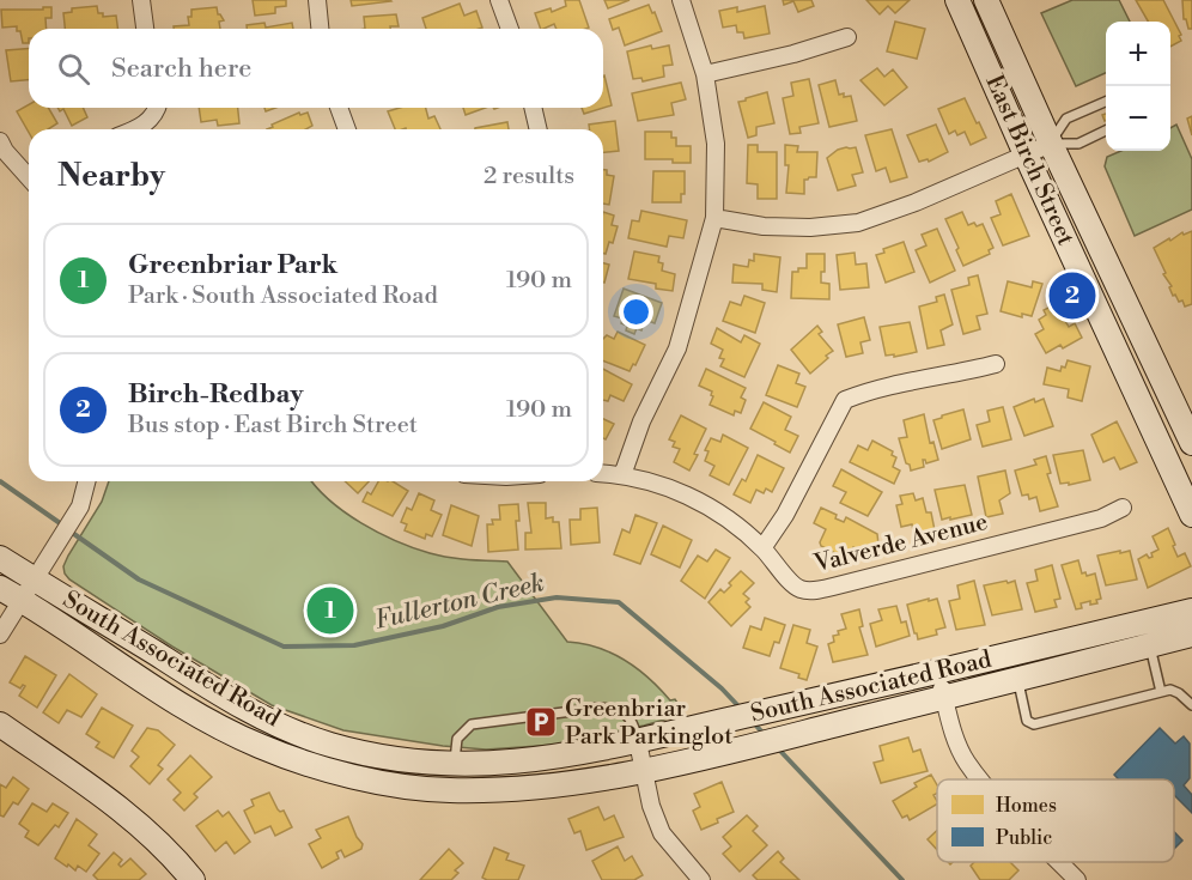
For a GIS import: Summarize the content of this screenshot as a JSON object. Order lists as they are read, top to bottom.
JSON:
{
  "streets": {
    "street": ["East Birch Street", "Valverde Avenue", "South Associated Road"]
  },
  "water": ["Fullerton Creek"],
  "places": {
    "parking": ["Greenbriar Park Parkinglot"]
  },
  "legend": ["Homes", "Public"],
  "page": {
    "map_buttons": ["+", "−"],
    "search": "Search here",
    "heading": ["Nearby", "2 results"],
    "list": [
      {
        "mark": "1",
        "name": "Greenbriar Park",
        "note": "Park · South Associated Road",
        "value": "190 m"
      },
      {
        "mark": "2",
        "name": "Birch-Redbay",
        "note": "Bus stop · East Birch Street",
        "value": "190 m"
      }
    ],
    "pins": ["2", "1"]
  }
}
